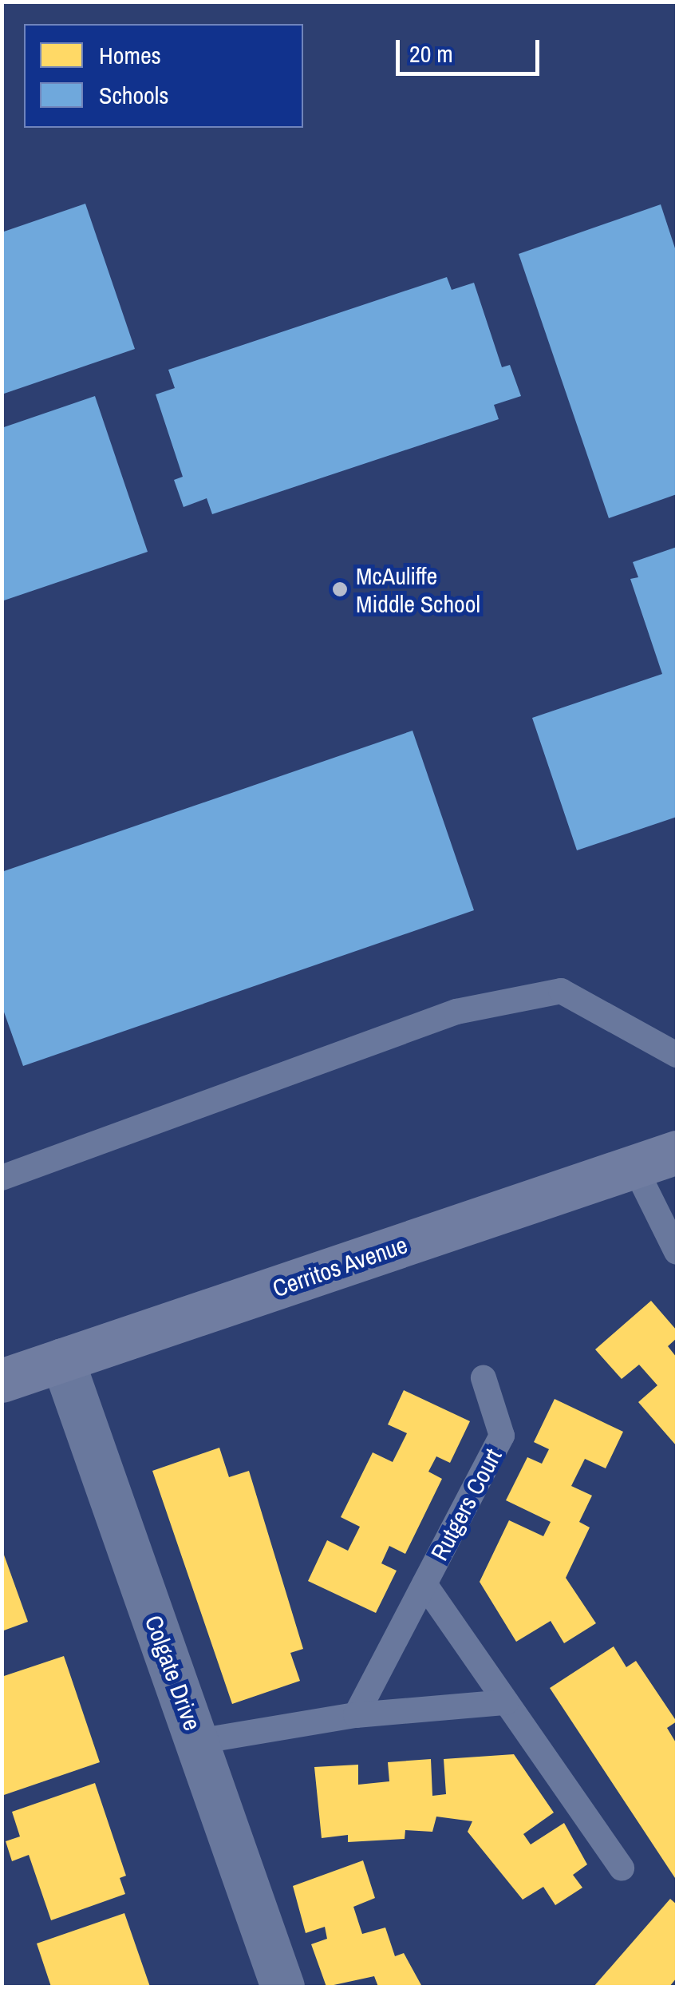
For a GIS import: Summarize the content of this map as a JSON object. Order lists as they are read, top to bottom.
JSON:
{
  "streets": {
    "main road": ["Cerritos Avenue"],
    "street": ["Colgate Drive"],
    "lane": ["Rutgers Court"]
  },
  "crossings": [
    ["Cerritos Avenue", "Colgate Drive"]
  ],
  "places": ["McAuliffe Middle School"],
  "legend": ["Homes", "Schools"],
  "scale_bar": "20 m"
}
